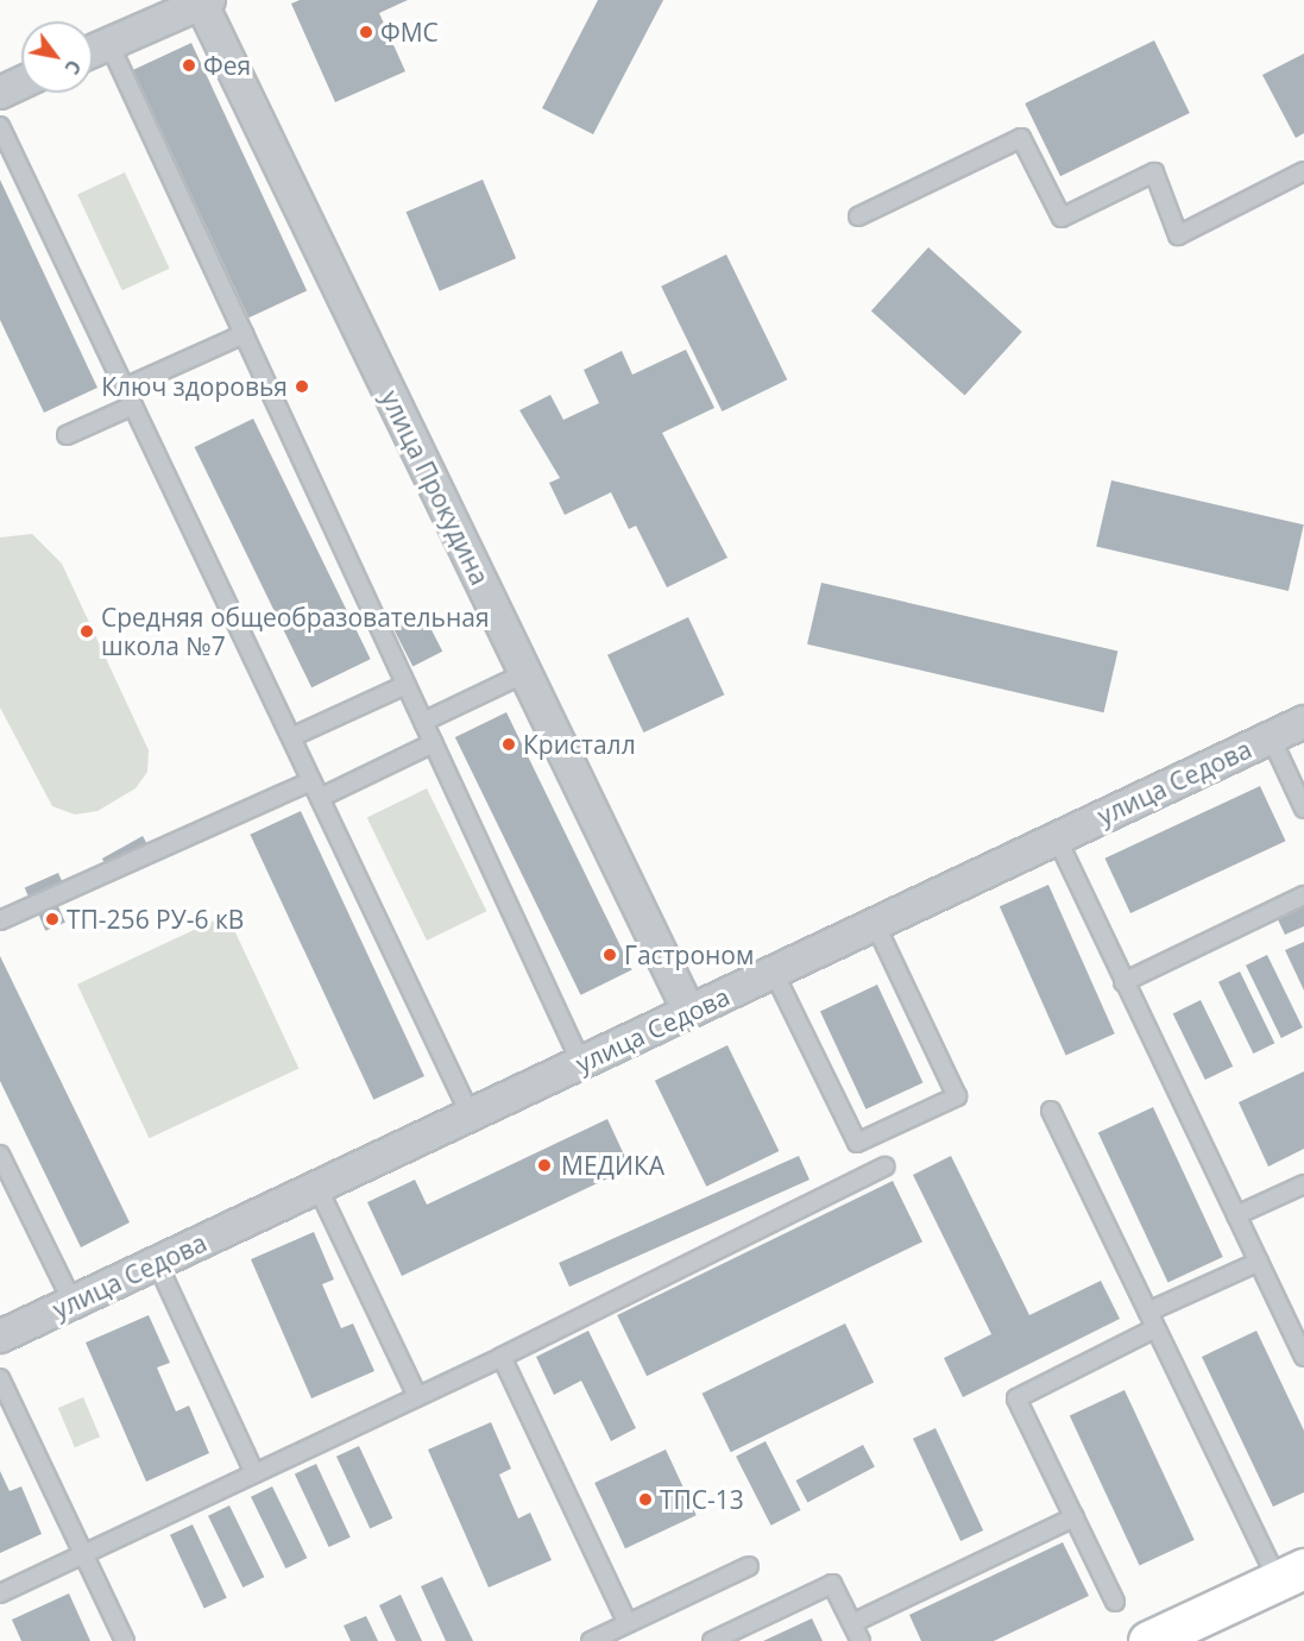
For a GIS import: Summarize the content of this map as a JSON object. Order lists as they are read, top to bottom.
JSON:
{
  "streets": {
    "street": ["улица Прокудина", "улица Седова"]
  },
  "crossings": [
    ["улица Прокудина", "улица Седова"]
  ],
  "places": [
    "ФМС",
    "Фея",
    "Ключ здоровья",
    "Средняя общеобразовательная школа №7",
    "Кристалл",
    "ТП-256 РУ-6 кВ",
    "Гастроном",
    "МЕДИКА",
    "ТПС-13"
  ],
  "north": "bottom right"
}
